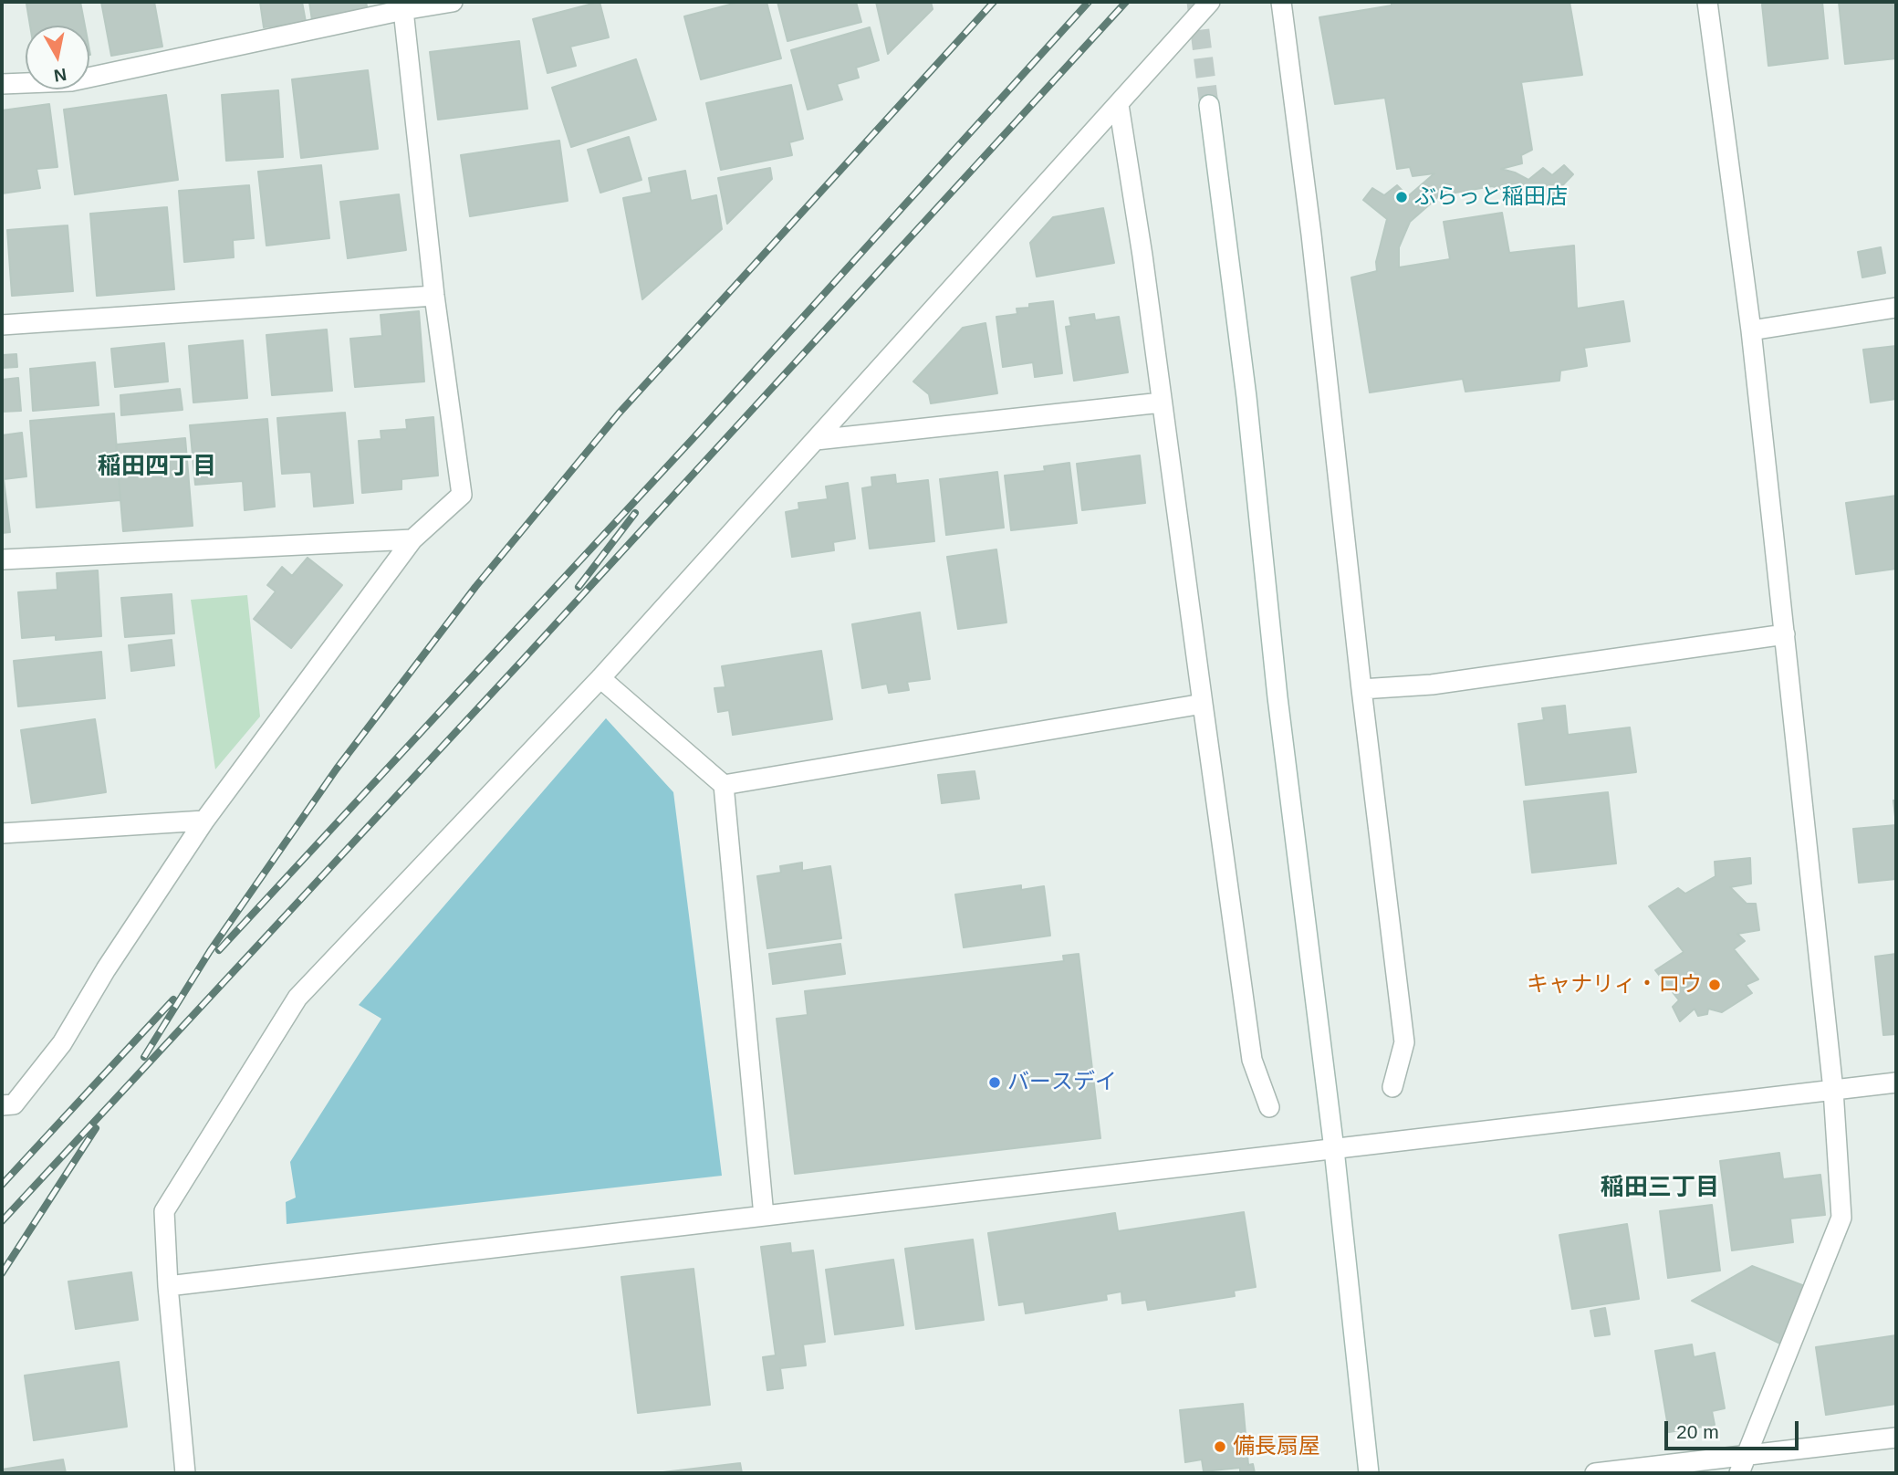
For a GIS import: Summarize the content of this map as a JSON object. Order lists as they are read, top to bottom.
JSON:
{
  "districts": ["稲田四丁目", "稲田三丁目"],
  "places": [
    "ぶらっと稲田店",
    "キャナリィ・ロウ",
    "バースデイ",
    "備長扇屋"
  ],
  "scale_bar": "20 m",
  "north": "bottom"
}
